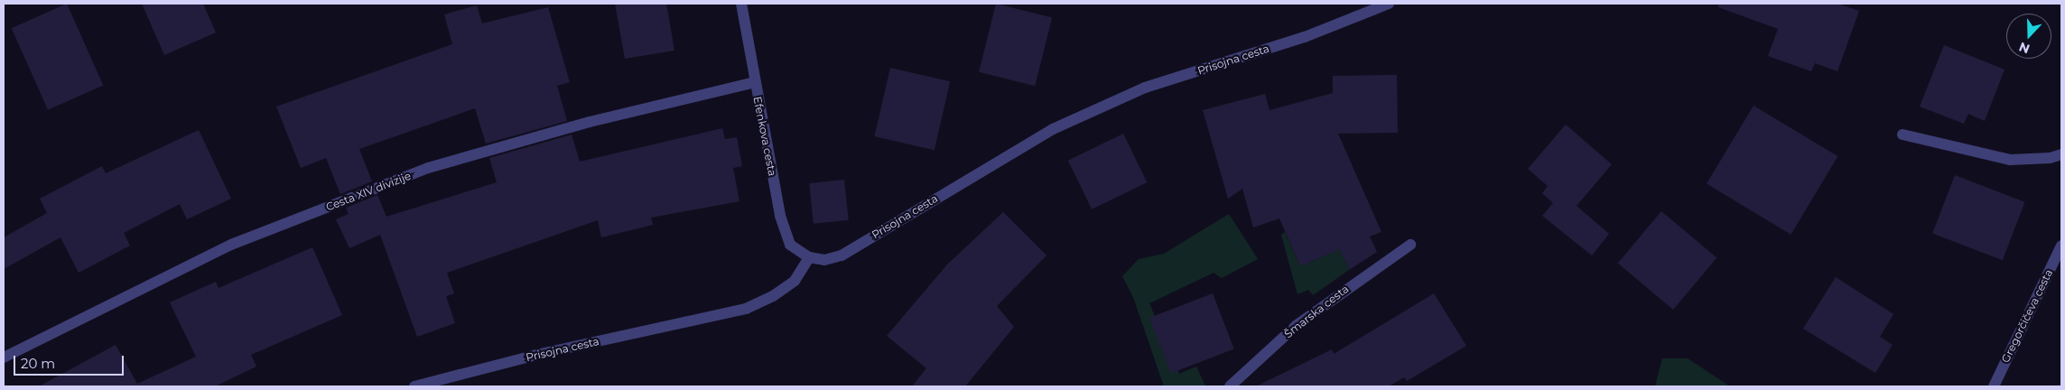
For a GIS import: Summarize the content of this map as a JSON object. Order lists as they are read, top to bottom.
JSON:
{
  "streets": {
    "street": [
      "Prisojna cesta",
      "Efenkova cesta",
      "Cesta XIV divizije",
      "Šmarska cesta",
      "Gregorčičeva cesta"
    ]
  },
  "crossings": [
    ["Prisojna cesta", "Efenkova cesta"],
    ["Efenkova cesta", "Cesta XIV divizije"]
  ],
  "scale_bar": "20 m",
  "north": "bottom"
}
